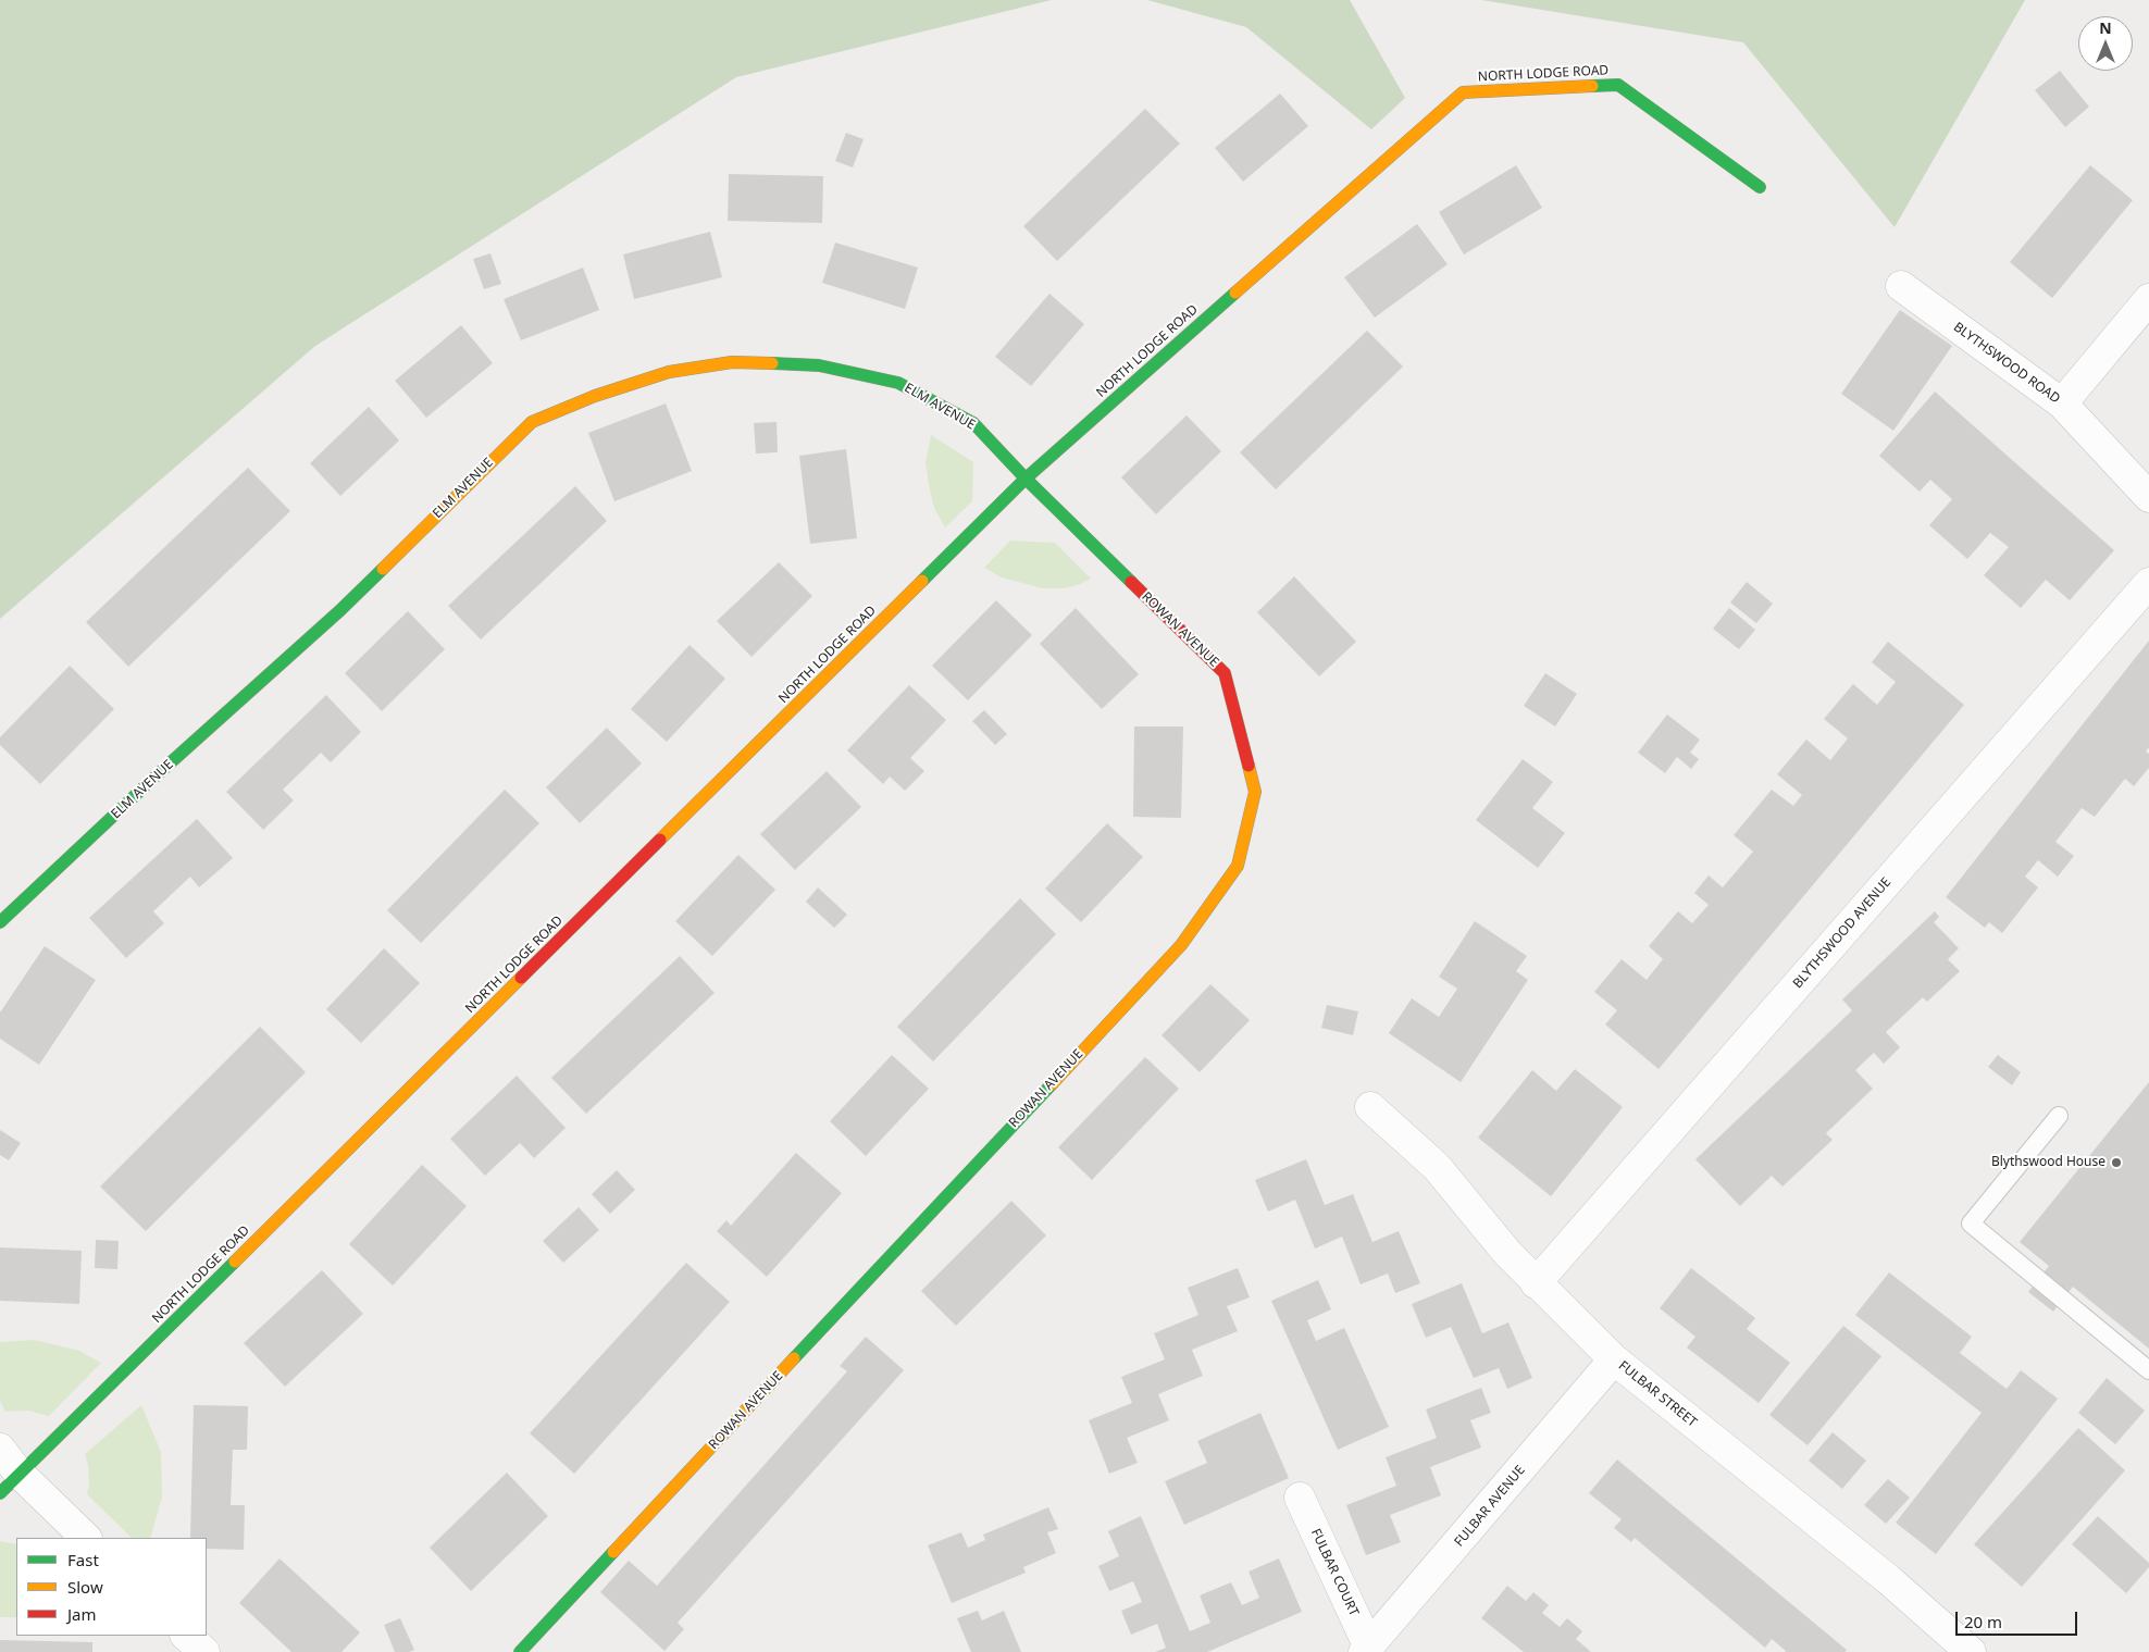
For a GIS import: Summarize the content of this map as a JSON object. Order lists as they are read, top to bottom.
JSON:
{
  "streets": {
    "street": [
      "NORTH LODGE ROAD",
      "BLYTHSWOOD ROAD",
      "ELM AVENUE",
      "ROWAN AVENUE",
      "BLYTHSWOOD AVENUE",
      "FULBAR STREET",
      "FULBAR AVENUE",
      "FULBAR COURT"
    ]
  },
  "crossings": [
    ["NORTH LODGE ROAD", "ELM AVENUE"],
    ["NORTH LODGE ROAD", "ROWAN AVENUE"],
    ["ELM AVENUE", "ROWAN AVENUE"],
    ["BLYTHSWOOD AVENUE", "FULBAR STREET"],
    ["FULBAR STREET", "FULBAR AVENUE"],
    ["FULBAR AVENUE", "FULBAR COURT"]
  ],
  "places": ["Blythswood House"],
  "legend": ["Fast", "Slow", "Jam"],
  "scale_bar": "20 m",
  "north": "top"
}
